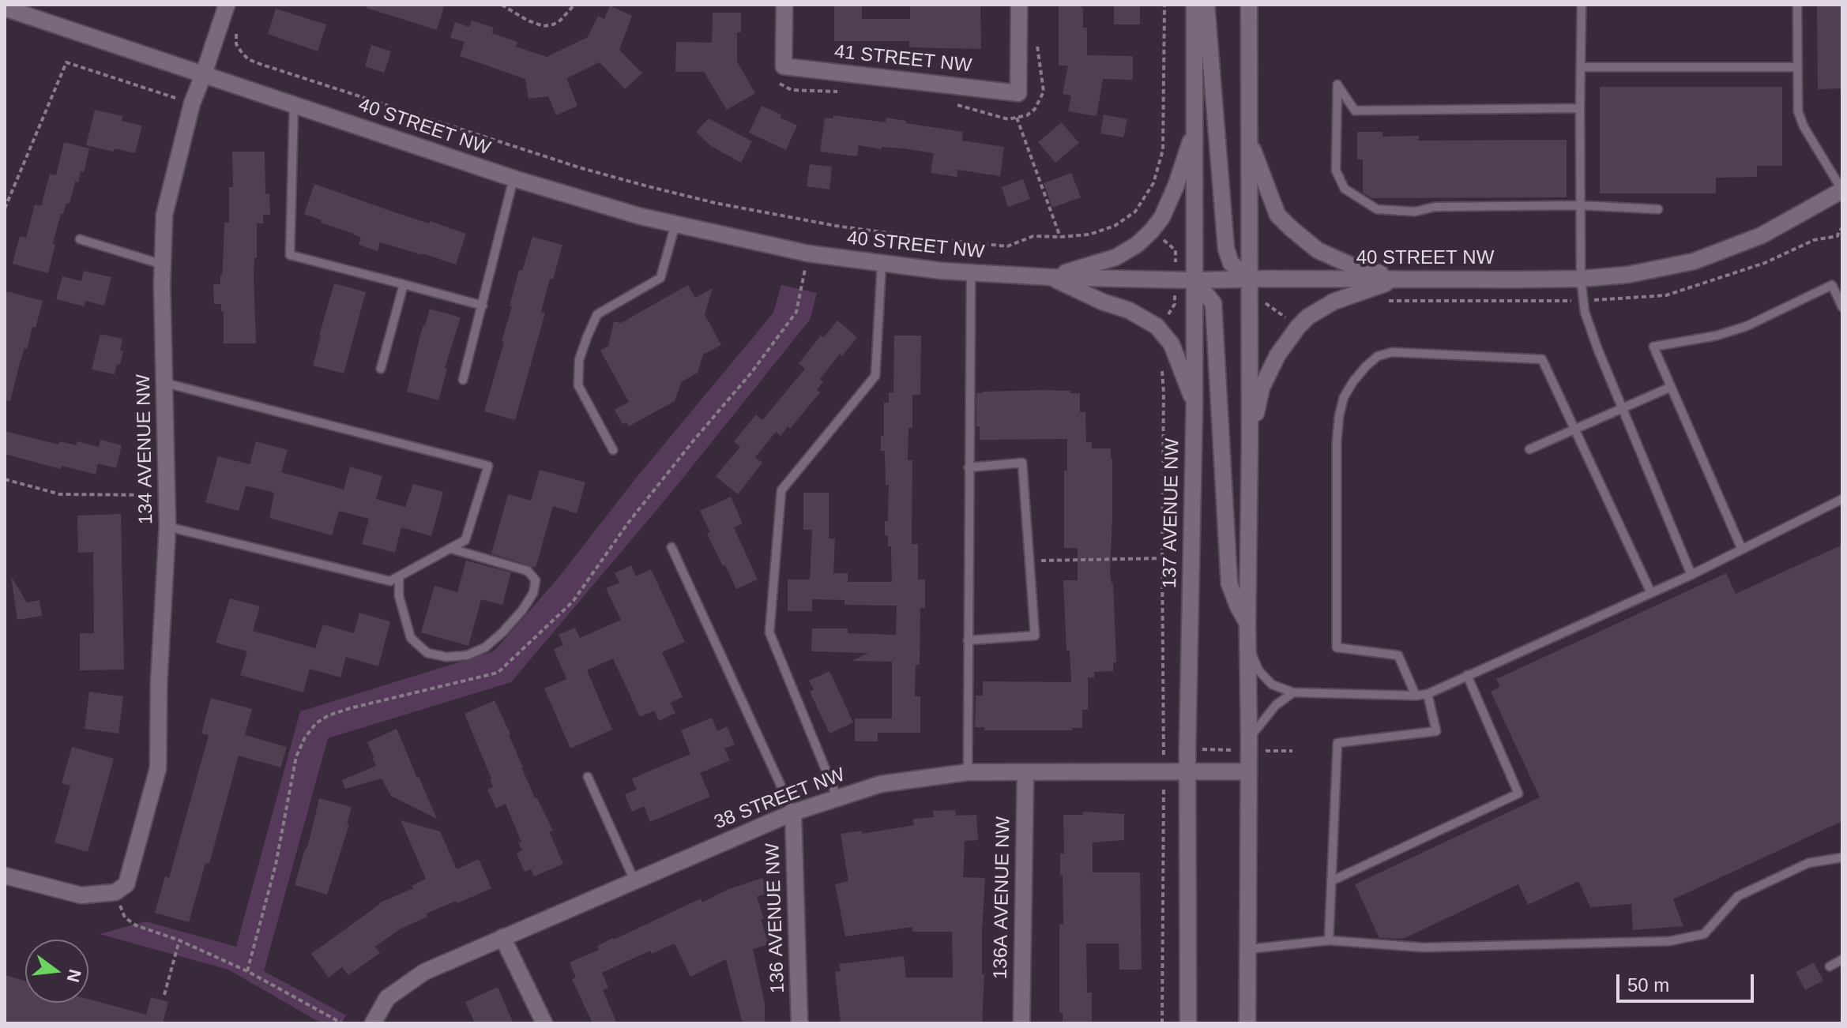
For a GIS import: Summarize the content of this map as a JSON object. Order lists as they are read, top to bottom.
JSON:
{
  "streets": {
    "street": [
      "41 STREET NW",
      "40 STREET NW",
      "134 AVENUE NW",
      "137 AVENUE NW",
      "38 STREET NW",
      "136A AVENUE NW",
      "136 AVENUE NW"
    ]
  },
  "crossings": [
    ["40 STREET NW", "134 AVENUE NW"],
    ["40 STREET NW", "137 AVENUE NW"],
    ["137 AVENUE NW", "38 STREET NW"],
    ["38 STREET NW", "136A AVENUE NW"],
    ["38 STREET NW", "136 AVENUE NW"]
  ],
  "scale_bar": "50 m",
  "north": "right"
}
